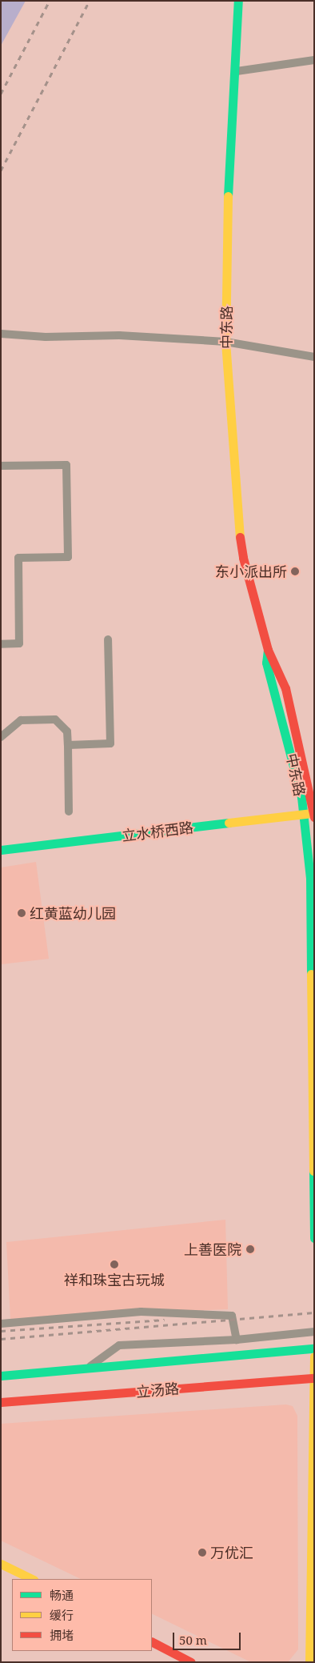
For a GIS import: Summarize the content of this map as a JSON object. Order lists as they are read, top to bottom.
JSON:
{
  "streets": {
    "street": ["中东路", "立水桥西路", "立汤路"]
  },
  "crossings": [
    ["中东路", "立水桥西路"]
  ],
  "places": [
    "东小派出所",
    "红黄蓝幼儿园",
    "上善医院",
    "祥和珠宝古玩城",
    "万优汇"
  ],
  "legend": ["畅通", "缓行", "拥堵"],
  "scale_bar": "50 m"
}
